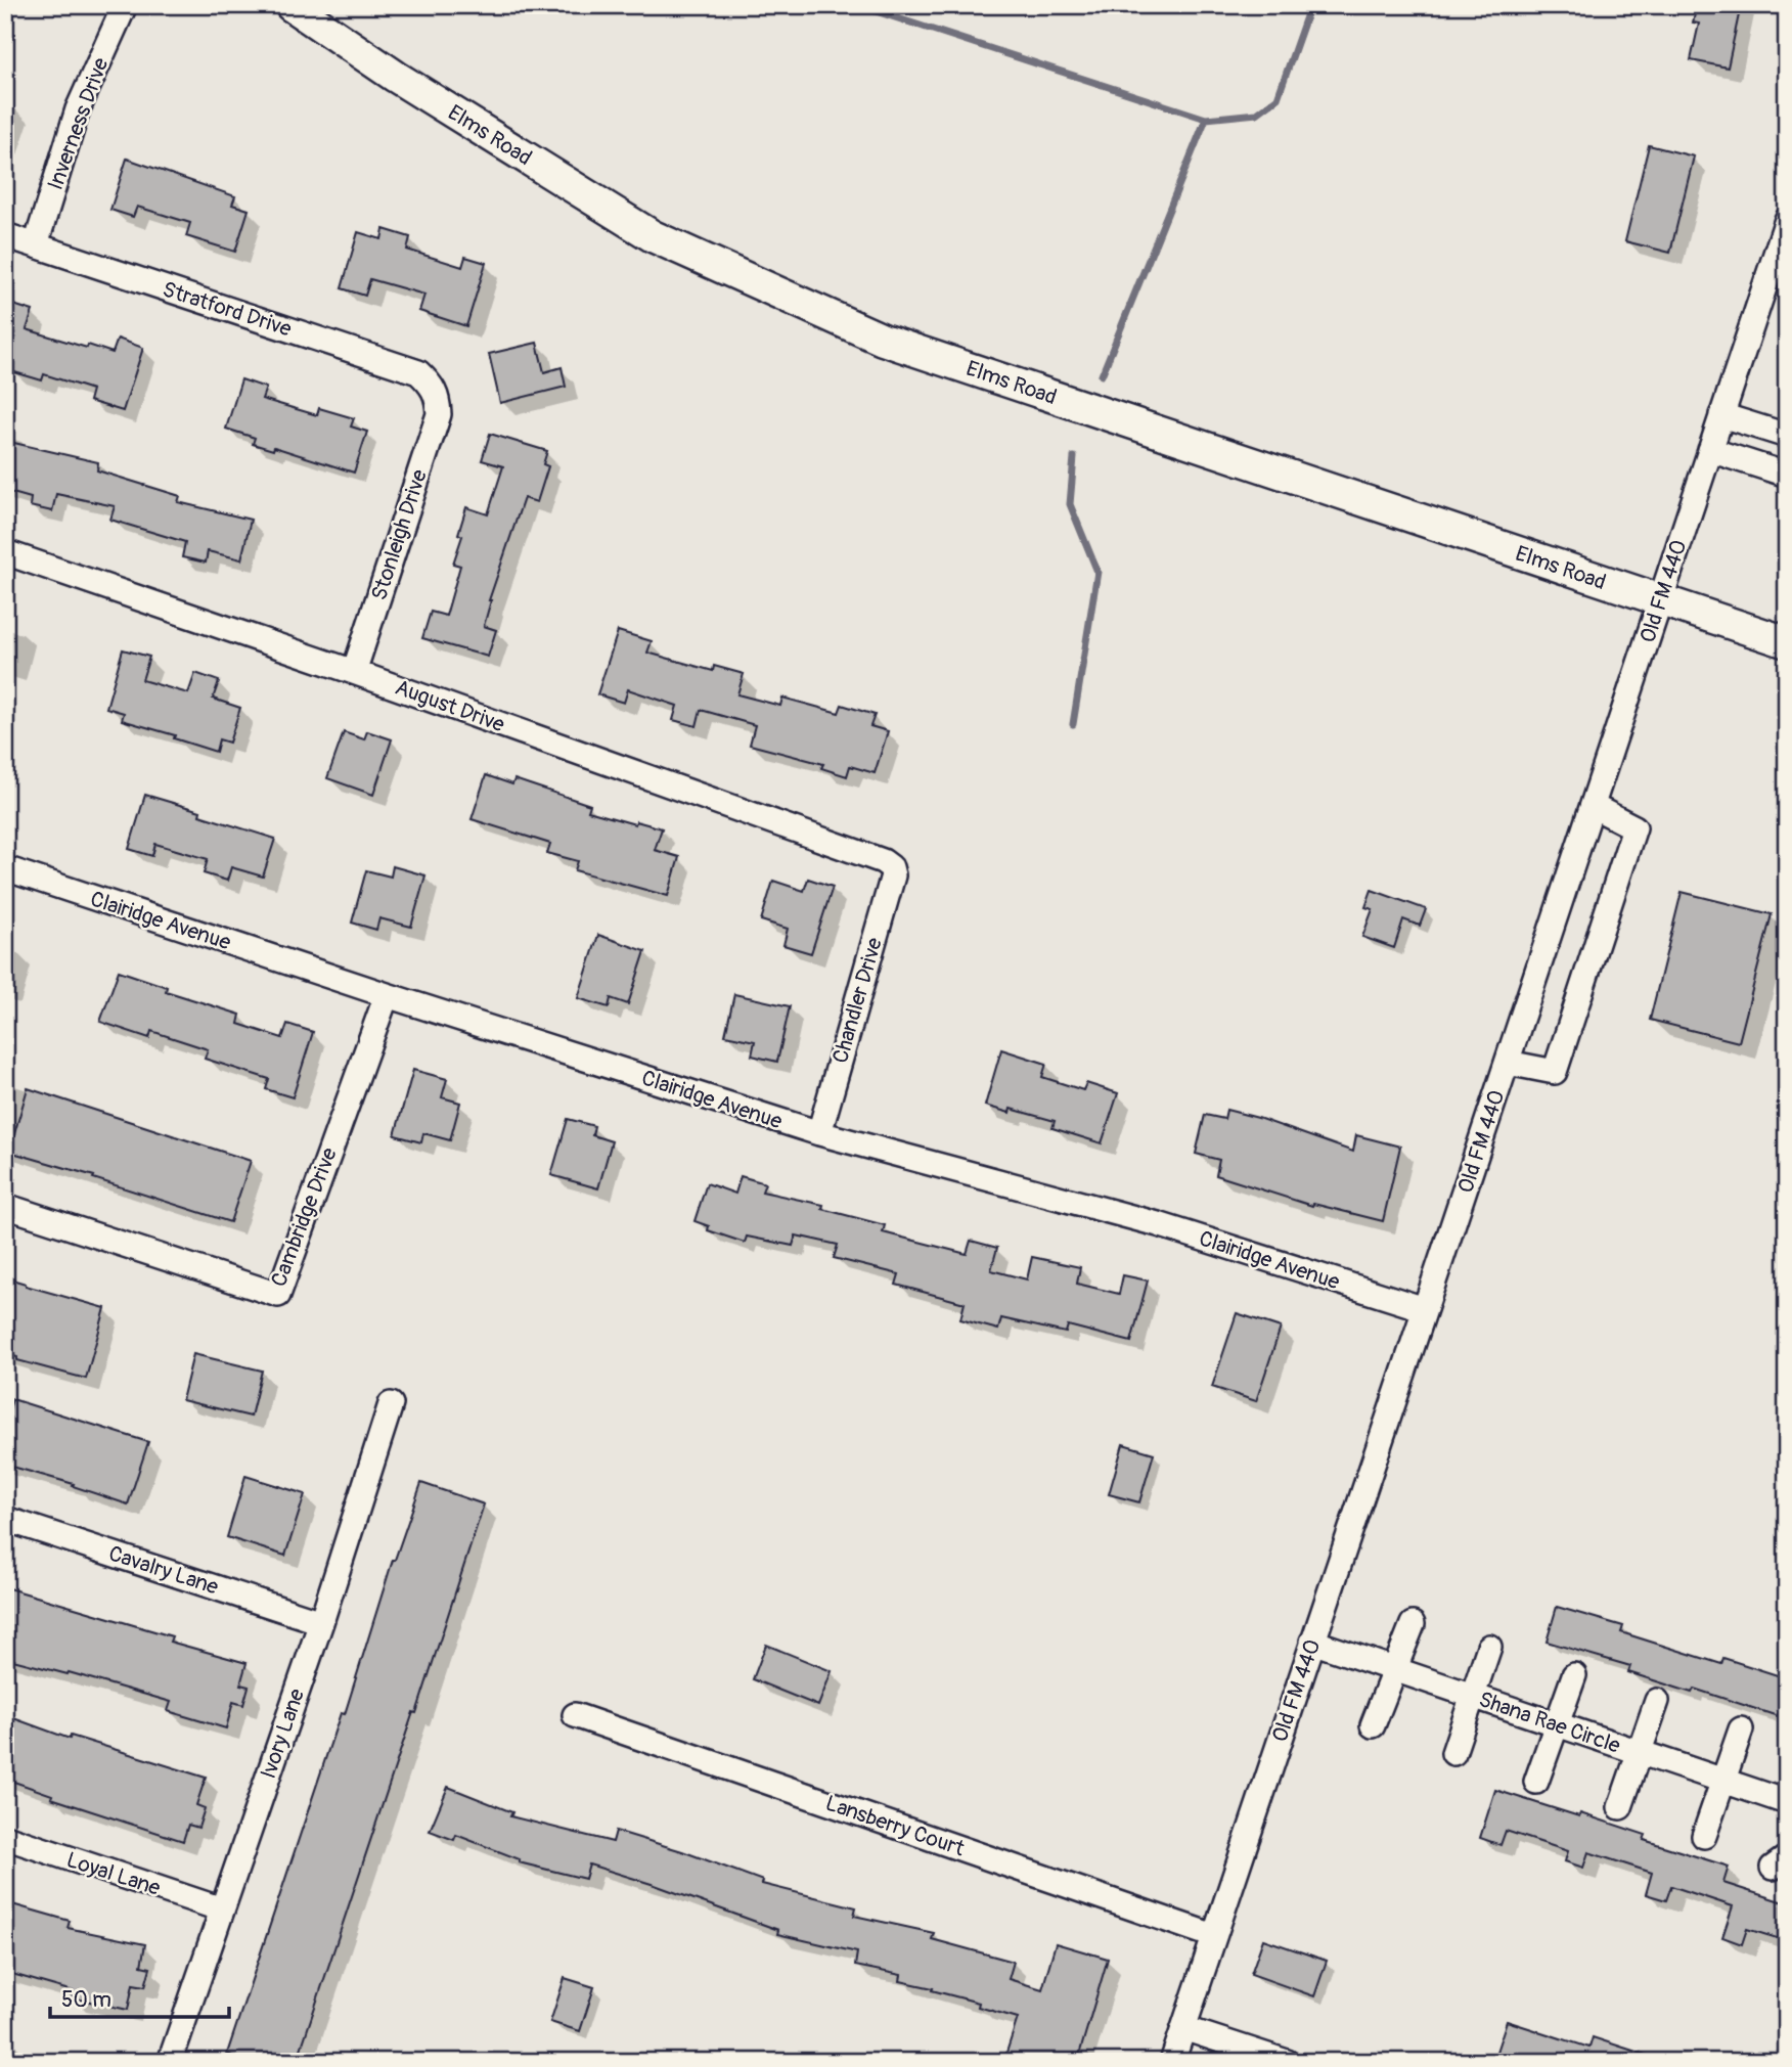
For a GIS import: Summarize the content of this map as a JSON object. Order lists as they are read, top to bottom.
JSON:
{
  "streets": {
    "main road": ["Elms Road"],
    "street": [
      "Inverness Drive",
      "Stratford Drive",
      "Stonleigh Drive",
      "Old FM 440",
      "August Drive",
      "Clairidge Avenue",
      "Chandler Drive",
      "Cambridge Drive",
      "Cavalry Lane",
      "Shana Rae Circle",
      "Ivory Lane",
      "Lansberry Court",
      "Loyal Lane"
    ]
  },
  "crossings": [
    ["Inverness Drive", "Stratford Drive"],
    ["Elms Road", "Old FM 440"],
    ["Stratford Drive", "Stonleigh Drive"],
    ["Stonleigh Drive", "August Drive"],
    ["Old FM 440", "Clairidge Avenue"],
    ["Old FM 440", "Shana Rae Circle"],
    ["Old FM 440", "Lansberry Court"],
    ["August Drive", "Chandler Drive"],
    ["Clairidge Avenue", "Chandler Drive"],
    ["Clairidge Avenue", "Cambridge Drive"],
    ["Cavalry Lane", "Ivory Lane"],
    ["Ivory Lane", "Loyal Lane"]
  ],
  "scale_bar": "50 m"
}
